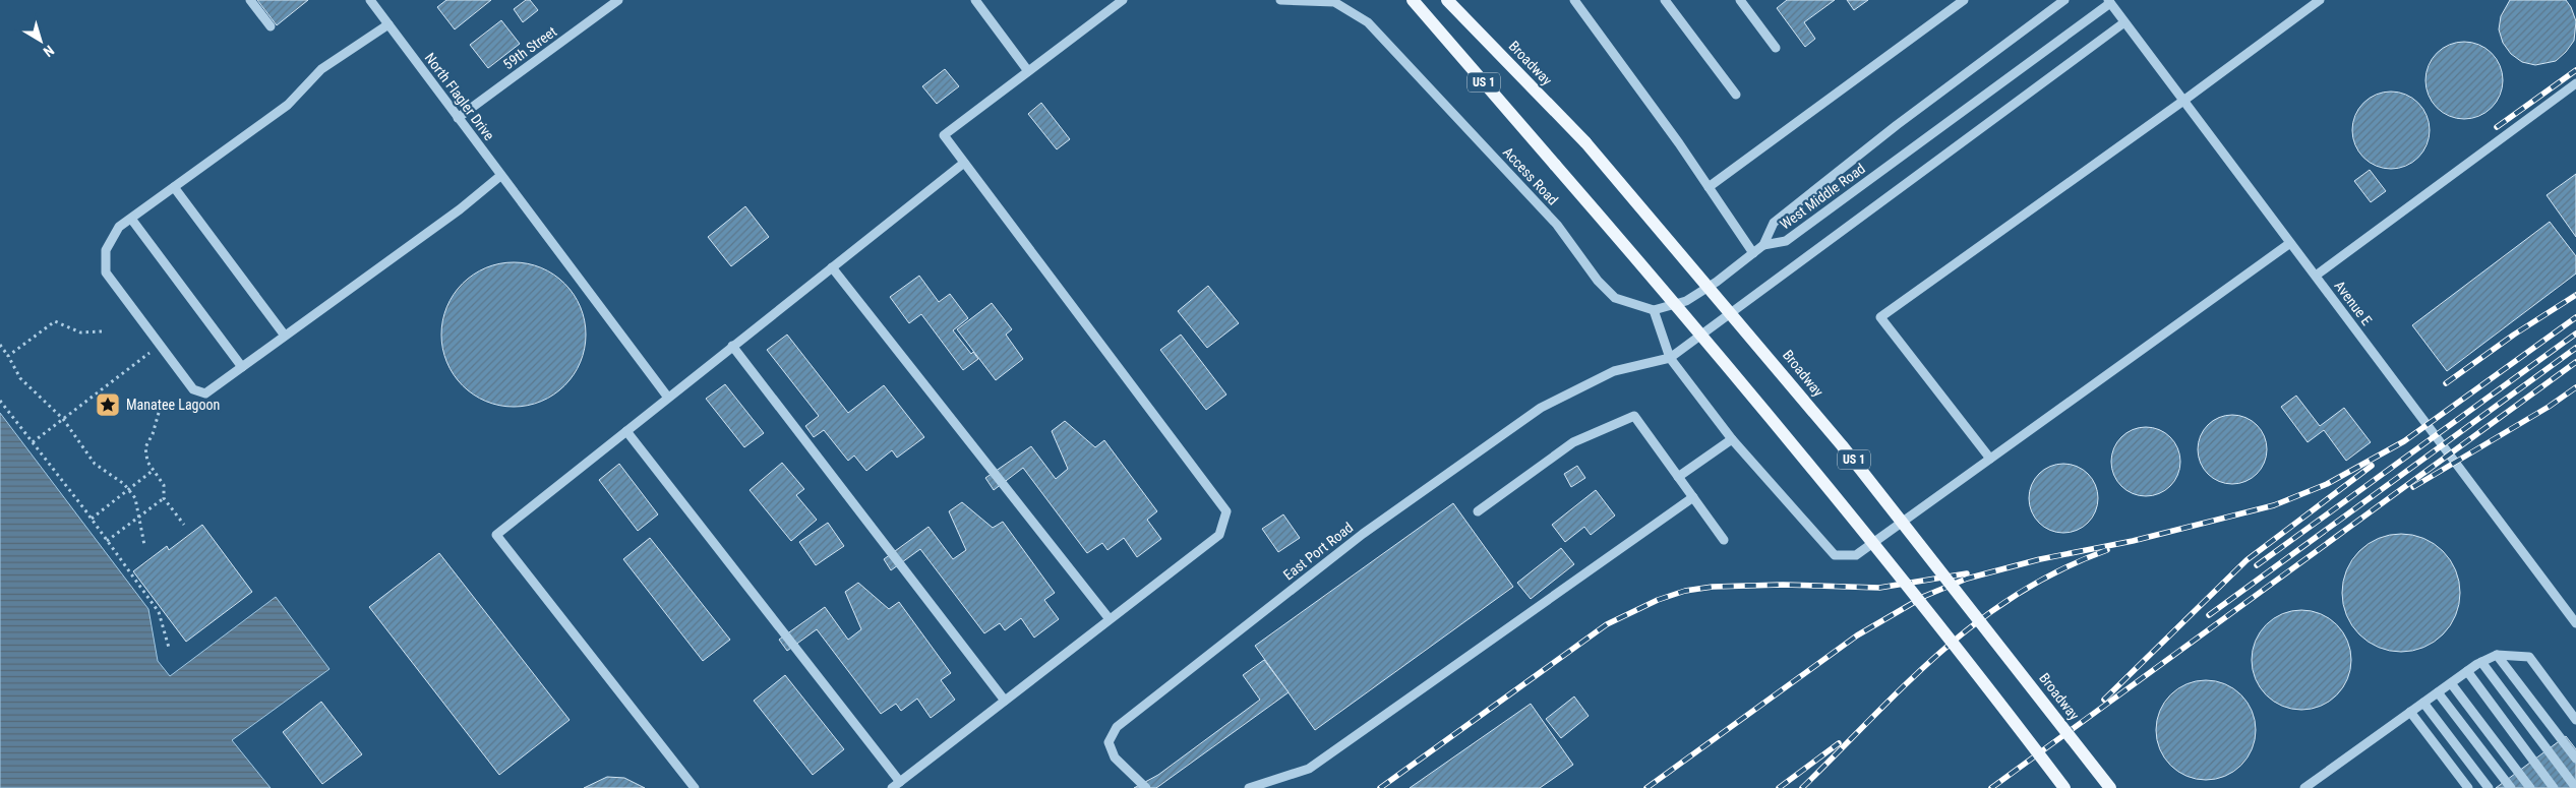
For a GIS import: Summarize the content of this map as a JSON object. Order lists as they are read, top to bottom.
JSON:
{
  "streets": {
    "main road": ["Broadway", "US 1"],
    "street": [
      "59th Street",
      "North Flagler Drive",
      "Access Road",
      "West Middle Road",
      "Avenue E",
      "East Port Road"
    ]
  },
  "crossings": [
    ["59th Street", "North Flagler Drive"],
    ["West Middle Road", "Avenue E"]
  ],
  "places": {
    "place": ["Manatee Lagoon"]
  },
  "north": "bottom right"
}
